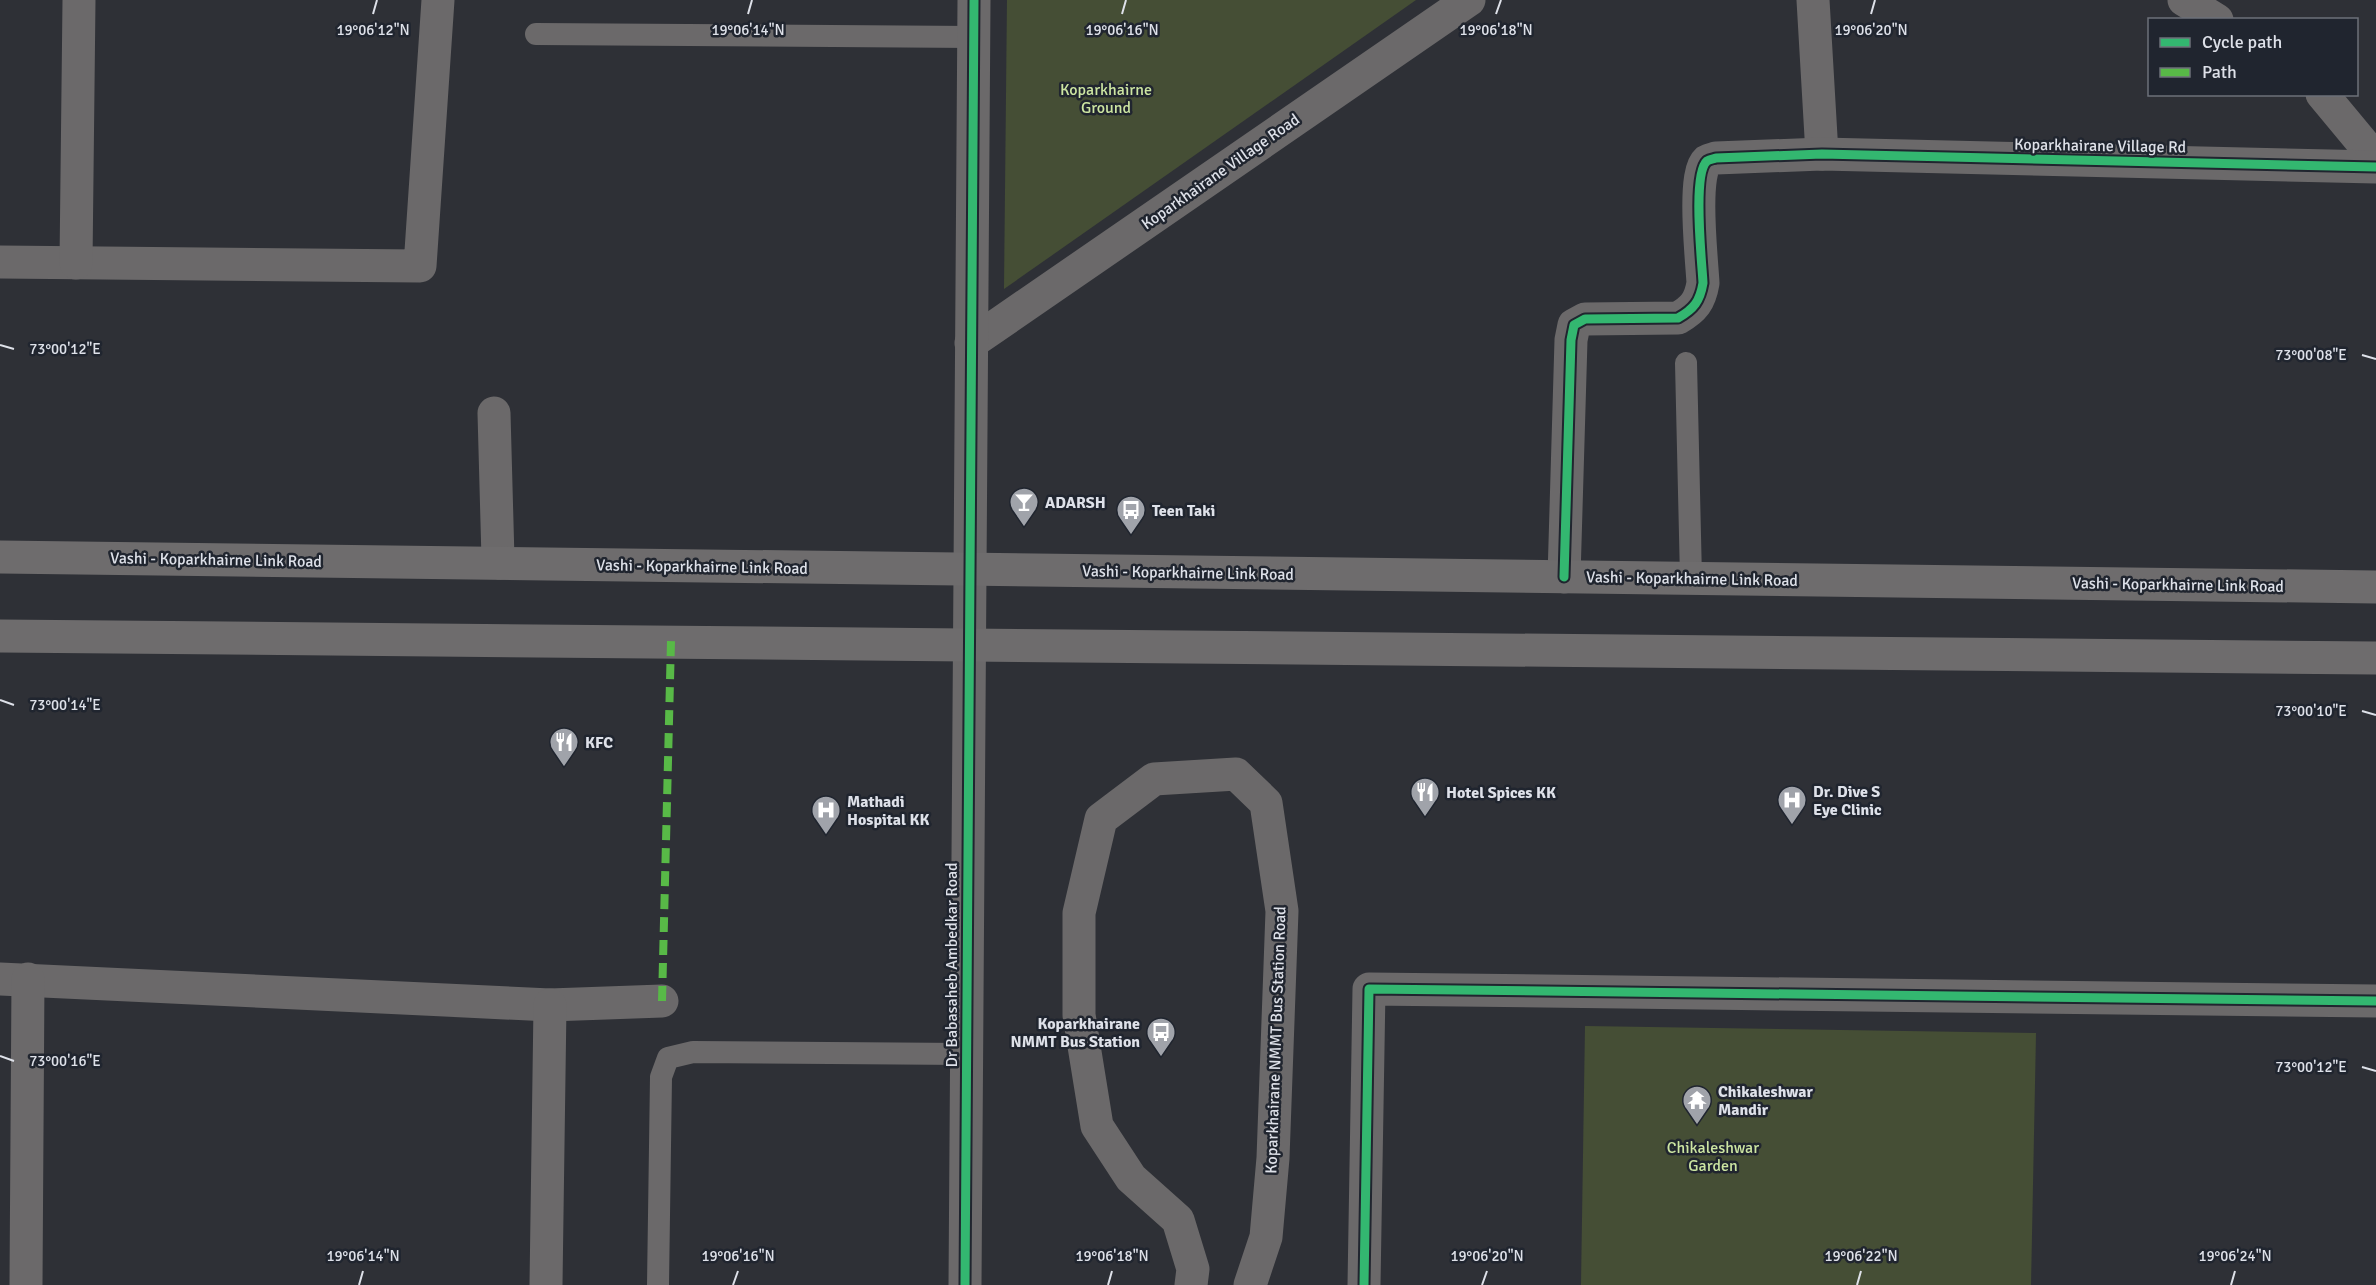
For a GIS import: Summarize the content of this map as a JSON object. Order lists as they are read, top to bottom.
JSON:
{
  "streets": {
    "main road": ["Vashi - Koparkhairne Link Road"],
    "street": [
      "Koparkhairane Village Rd",
      "Koparkhairane Village Road",
      "Dr Babasaheb Ambedkar Road",
      "Koparkhairane NMMT Bus Station Road"
    ]
  },
  "crossings": [
    ["Koparkhairane Village Rd", "Vashi - Koparkhairne Link Road"],
    ["Koparkhairane Village Road", "Dr Babasaheb Ambedkar Road"],
    ["Vashi - Koparkhairne Link Road", "Dr Babasaheb Ambedkar Road"]
  ],
  "parks": ["Koparkhairne Ground", "Chikaleshwar Garden"],
  "places": {
    "bar": ["ADARSH"],
    "bus stop": ["Teen Taki", "Koparkhairane NMMT Bus Station"],
    "restaurant": ["KFC", "Hotel Spices KK"],
    "hospital": ["Dr. Dive S Eye Clinic", "Mathadi Hospital KK"],
    "temple": ["Chikaleshwar Mandir"]
  },
  "legend": ["Cycle path", "Path"],
  "coordinates": [
    "19°06'12\"N",
    "19°06'14\"N",
    "19°06'16\"N",
    "19°06'18\"N",
    "19°06'20\"N",
    "73°00'12\"E",
    "73°00'08\"E",
    "73°00'14\"E",
    "73°00'10\"E",
    "73°00'16\"E",
    "19°06'22\"N",
    "19°06'24\"N"
  ]
}
